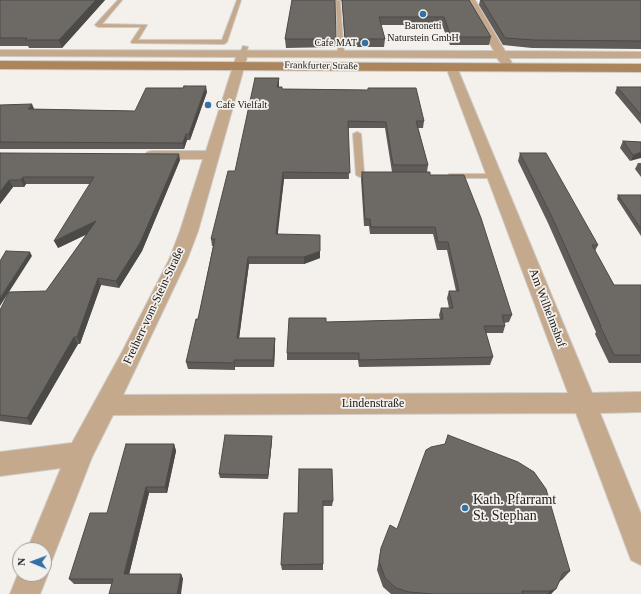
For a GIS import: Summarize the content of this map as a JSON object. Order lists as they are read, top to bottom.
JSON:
{
  "streets": {
    "street": [
      "Frankfurter Straße",
      "Freiherr-vom-Stein-Straße",
      "Am Wilhelmshof",
      "Lindenstraße"
    ]
  },
  "crossings": [
    ["Frankfurter Straße", "Freiherr-vom-Stein-Straße"],
    ["Frankfurter Straße", "Am Wilhelmshof"],
    ["Freiherr-vom-Stein-Straße", "Lindenstraße"],
    ["Am Wilhelmshof", "Lindenstraße"]
  ],
  "places": [
    "Baronetti Naturstein GmbH",
    "Cafe MAT",
    "Cafe Vielfalt",
    "Kath. Pfarramt St. Stephan"
  ],
  "north": "left"
}
